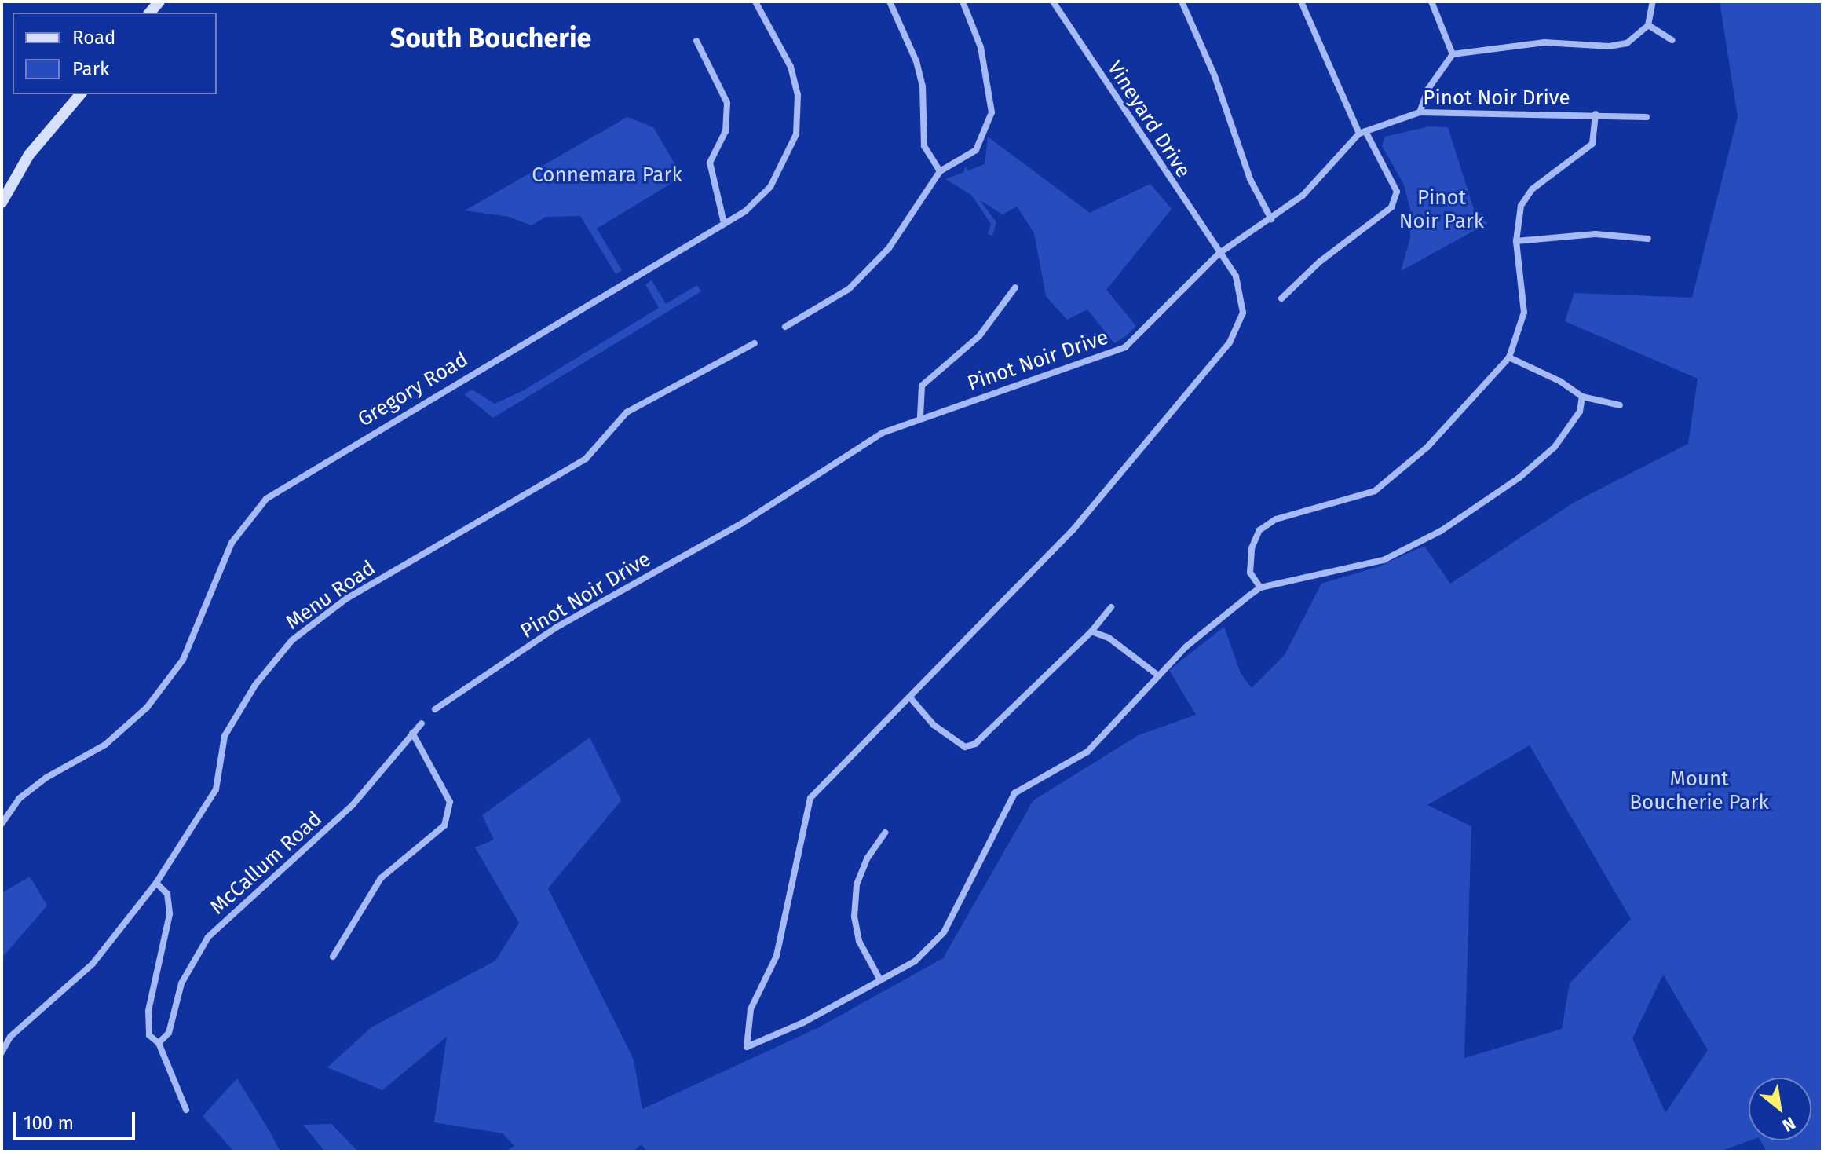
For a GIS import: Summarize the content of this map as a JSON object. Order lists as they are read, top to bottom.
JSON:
{
  "streets": {
    "street": [
      "Pinot Noir Drive",
      "Vineyard Drive",
      "Gregory Road",
      "Menu Road",
      "McCallum Road"
    ]
  },
  "crossings": [
    ["Pinot Noir Drive", "Vineyard Drive"]
  ],
  "districts": ["South Boucherie"],
  "parks": ["Connemara Park", "Pinot Noir Park", "Mount Boucherie Park"],
  "legend": ["Road", "Park"],
  "scale_bar": "100 m",
  "north": "bottom right"
}
